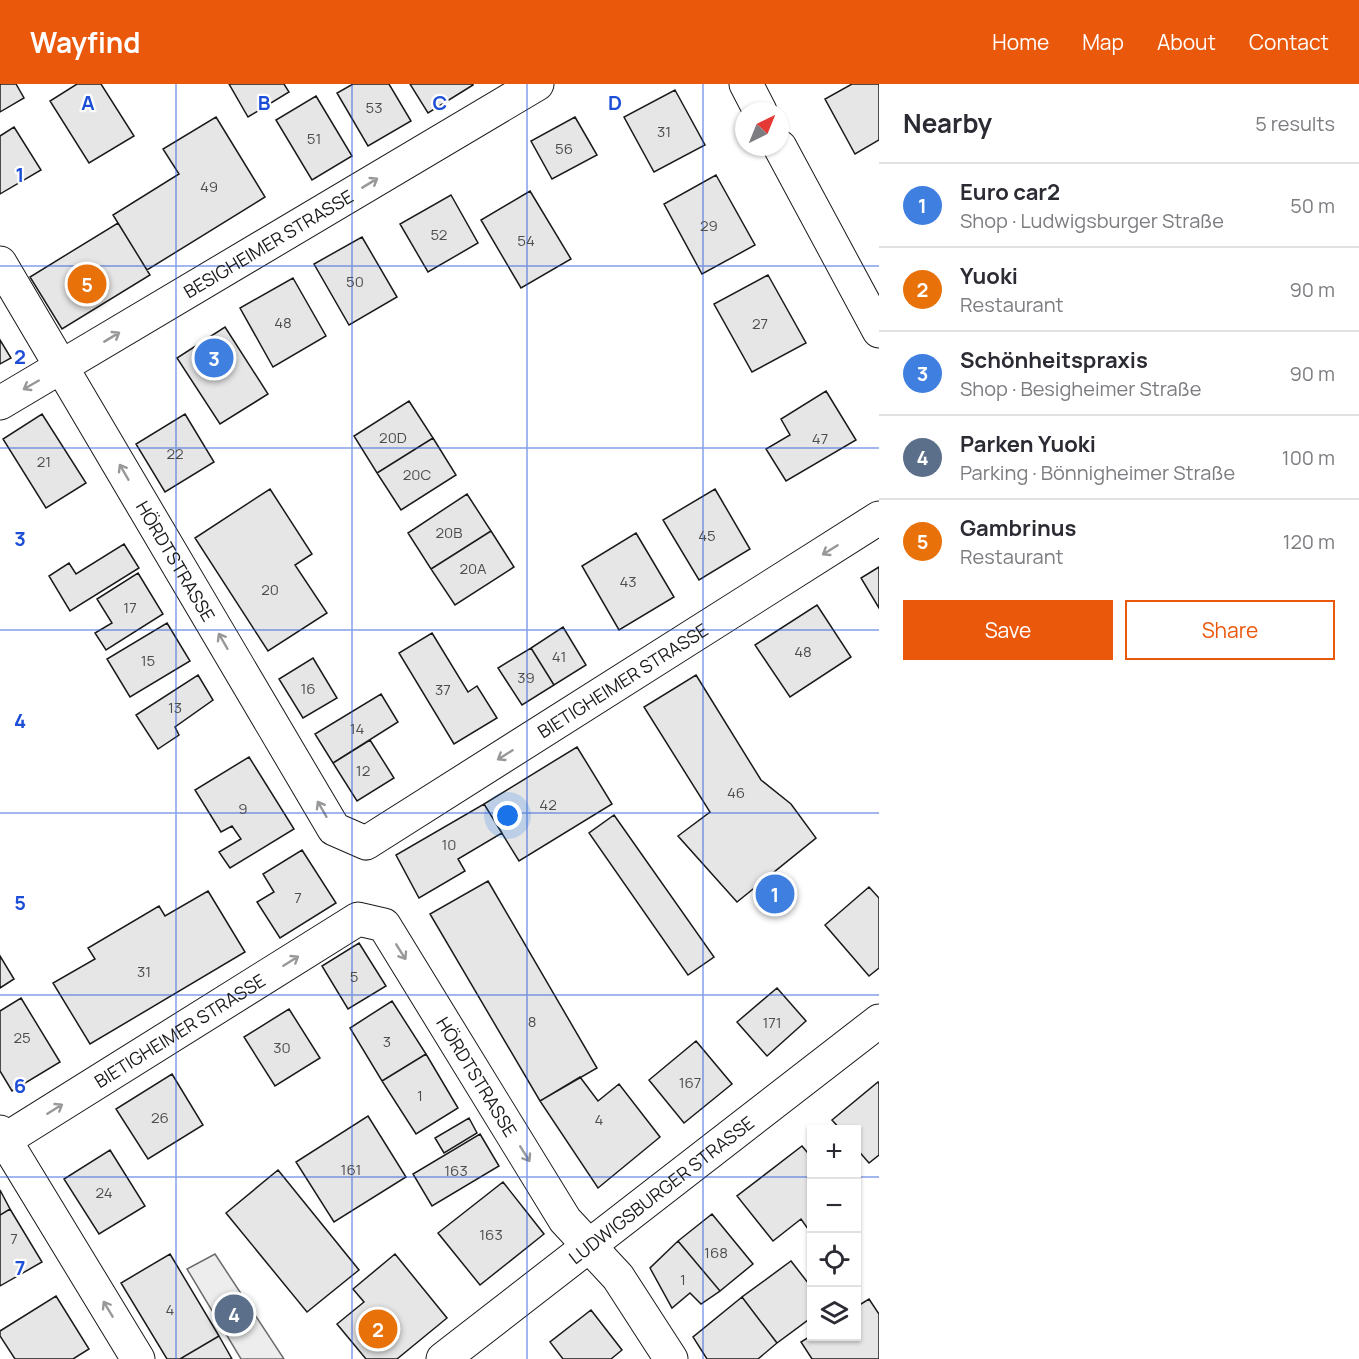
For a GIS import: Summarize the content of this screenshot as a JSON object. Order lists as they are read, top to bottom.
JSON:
{
  "streets": {
    "street": [
      "BESIGHEIMER STRASSE",
      "HÖRDTSTRASSE",
      "BIETIGHEIMER STRASSE",
      "LUDWIGSBURGER STRASSE"
    ]
  },
  "crossings": [
    ["BESIGHEIMER STRASSE", "HÖRDTSTRASSE"],
    ["HÖRDTSTRASSE", "BIETIGHEIMER STRASSE"],
    ["HÖRDTSTRASSE", "LUDWIGSBURGER STRASSE"]
  ],
  "house_numbers": [
    "53",
    "31",
    "51",
    "56",
    "49",
    "29",
    "52",
    "54",
    "50",
    "48",
    "27",
    "20D",
    "47",
    "22",
    "21",
    "20C",
    "20B",
    "45",
    "20A",
    "43",
    "20",
    "17",
    "48",
    "41",
    "15",
    "39",
    "16",
    "37",
    "13",
    "14",
    "12",
    "46",
    "42",
    "9",
    "10",
    "7",
    "31",
    "5",
    "8",
    "171",
    "25",
    "3",
    "30",
    "167",
    "1",
    "26",
    "4",
    "161",
    "163",
    "24",
    "163",
    "7",
    "168",
    "1",
    "4"
  ],
  "north": "top right",
  "page": {
    "header": "Wayfind",
    "nav": [
      "Home",
      "Map",
      "About",
      "Contact"
    ],
    "heading": ["Nearby", "5 results"],
    "list": [
      {
        "mark": "1",
        "name": "Euro car2",
        "note": "Shop · Ludwigsburger Straße",
        "value": "50 m"
      },
      {
        "mark": "2",
        "name": "Yuoki",
        "note": "Restaurant",
        "value": "90 m"
      },
      {
        "mark": "3",
        "name": "Schönheitspraxis",
        "note": "Shop · Besigheimer Straße",
        "value": "90 m"
      },
      {
        "mark": "4",
        "name": "Parken Yuoki",
        "note": "Parking · Bönnigheimer Straße",
        "value": "100 m"
      },
      {
        "mark": "5",
        "name": "Gambrinus",
        "note": "Restaurant",
        "value": "120 m"
      }
    ],
    "pins": [
      "5",
      "3",
      "1",
      "4",
      "2"
    ],
    "buttons": ["Save", "Share"],
    "map_buttons": ["+", "−"]
  },
  "grid": {
    "columns": [
      "A",
      "B",
      "C",
      "D"
    ],
    "rows": [
      "1",
      "2",
      "3",
      "4",
      "5",
      "6",
      "7"
    ]
  }
}
